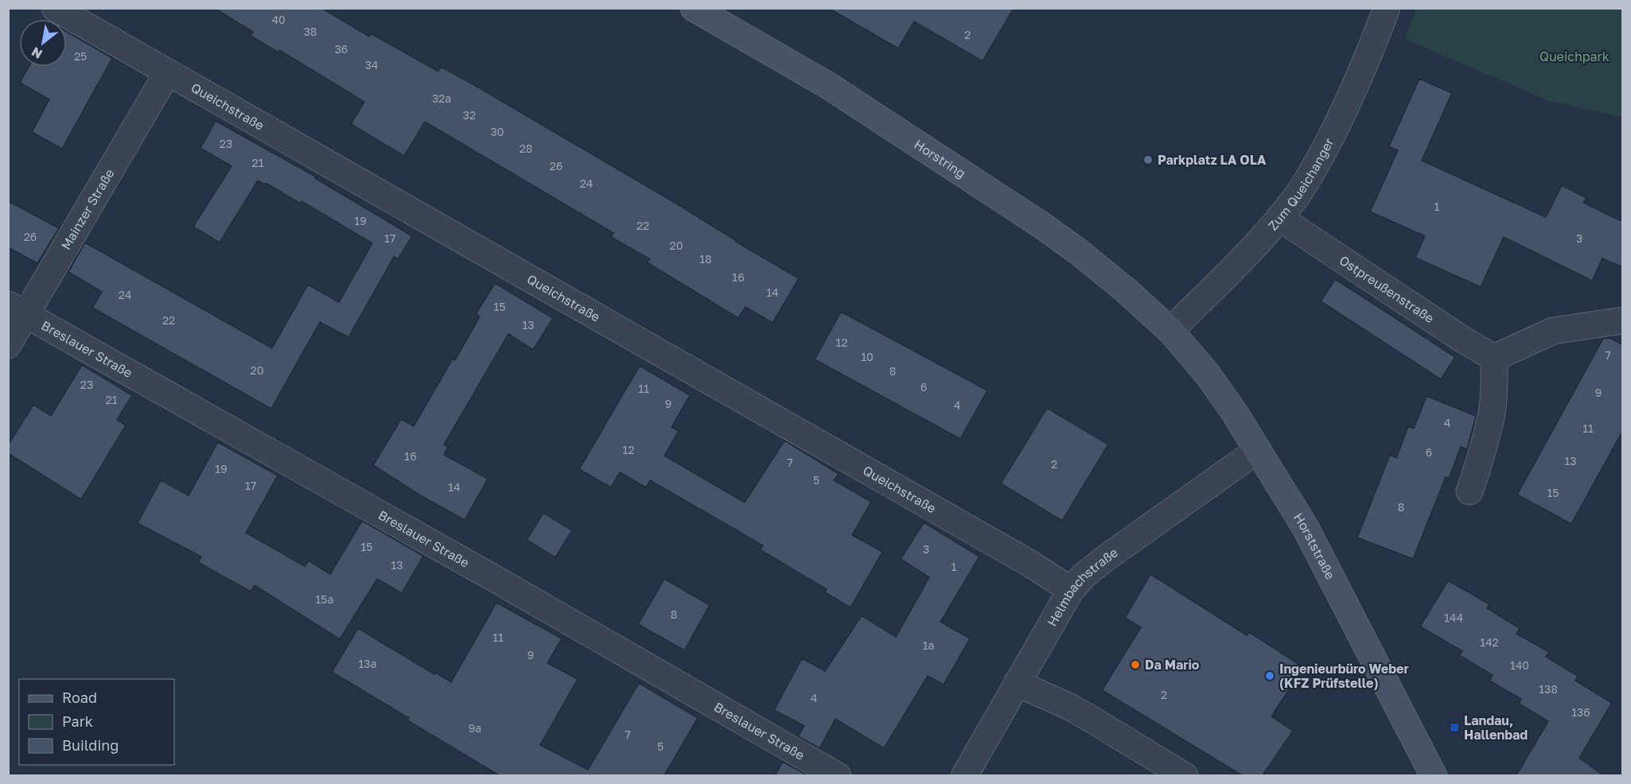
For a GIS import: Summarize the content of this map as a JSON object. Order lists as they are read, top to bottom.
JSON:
{
  "streets": {
    "street": [
      "Queichstraße",
      "Horstring",
      "Zum Queichanger",
      "Mainzer Straße",
      "Ostpreußenstraße",
      "Breslauer Straße",
      "Horststraße",
      "Helmbachstraße"
    ]
  },
  "crossings": [
    ["Queichstraße", "Mainzer Straße"],
    ["Queichstraße", "Helmbachstraße"],
    ["Horstring", "Zum Queichanger"],
    ["Horstring", "Horststraße"],
    ["Zum Queichanger", "Ostpreußenstraße"],
    ["Zum Queichanger", "Horststraße"],
    ["Mainzer Straße", "Breslauer Straße"],
    ["Horststraße", "Helmbachstraße"]
  ],
  "parks": ["Queichpark"],
  "places": {
    "other": ["Parkplatz LA OLA", "Da Mario", "Ingenieurbüro Weber (KFZ Prüfstelle)"],
    "transit": ["Landau, Hallenbad"]
  },
  "house_numbers": [
    "40",
    "38",
    "2",
    "36",
    "25",
    "34",
    "32a",
    "32",
    "30",
    "23",
    "28",
    "21",
    "26",
    "24",
    "1",
    "19",
    "22",
    "26",
    "17",
    "3",
    "20",
    "18",
    "16",
    "14",
    "24",
    "15",
    "22",
    "13",
    "12",
    "7",
    "10",
    "20",
    "8",
    "23",
    "6",
    "11",
    "9",
    "21",
    "9",
    "4",
    "4",
    "11",
    "12",
    "6",
    "16",
    "13",
    "7",
    "2",
    "19",
    "5",
    "17",
    "14",
    "15",
    "8",
    "15",
    "3",
    "13",
    "1",
    "15a",
    "8",
    "144",
    "11",
    "142",
    "1a",
    "9",
    "13a",
    "140",
    "138",
    "2",
    "4",
    "136",
    "9a",
    "7",
    "5"
  ],
  "legend": ["Road", "Park", "Building"],
  "north": "bottom left"
}
